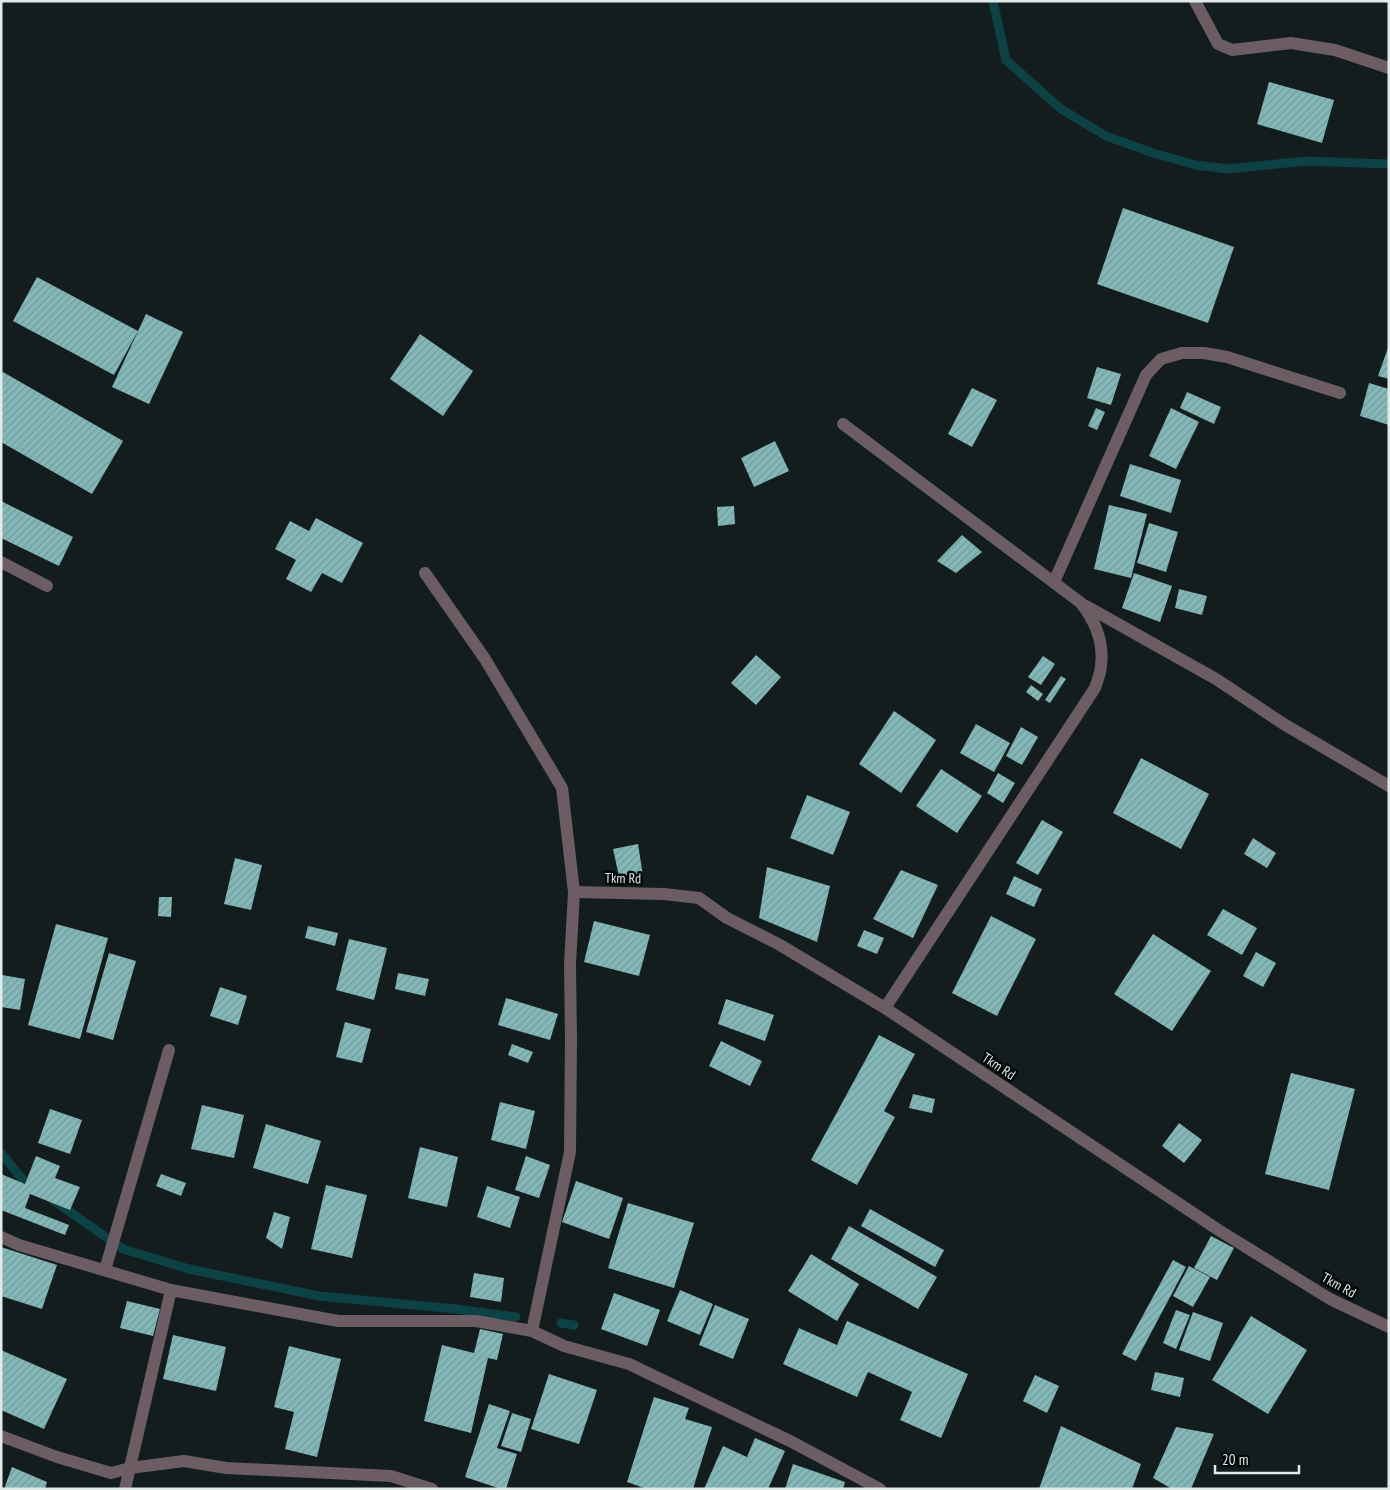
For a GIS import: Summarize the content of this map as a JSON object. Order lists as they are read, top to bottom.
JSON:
{
  "streets": {
    "street": ["Tkm Rd"]
  },
  "scale_bar": "20 m"
}
